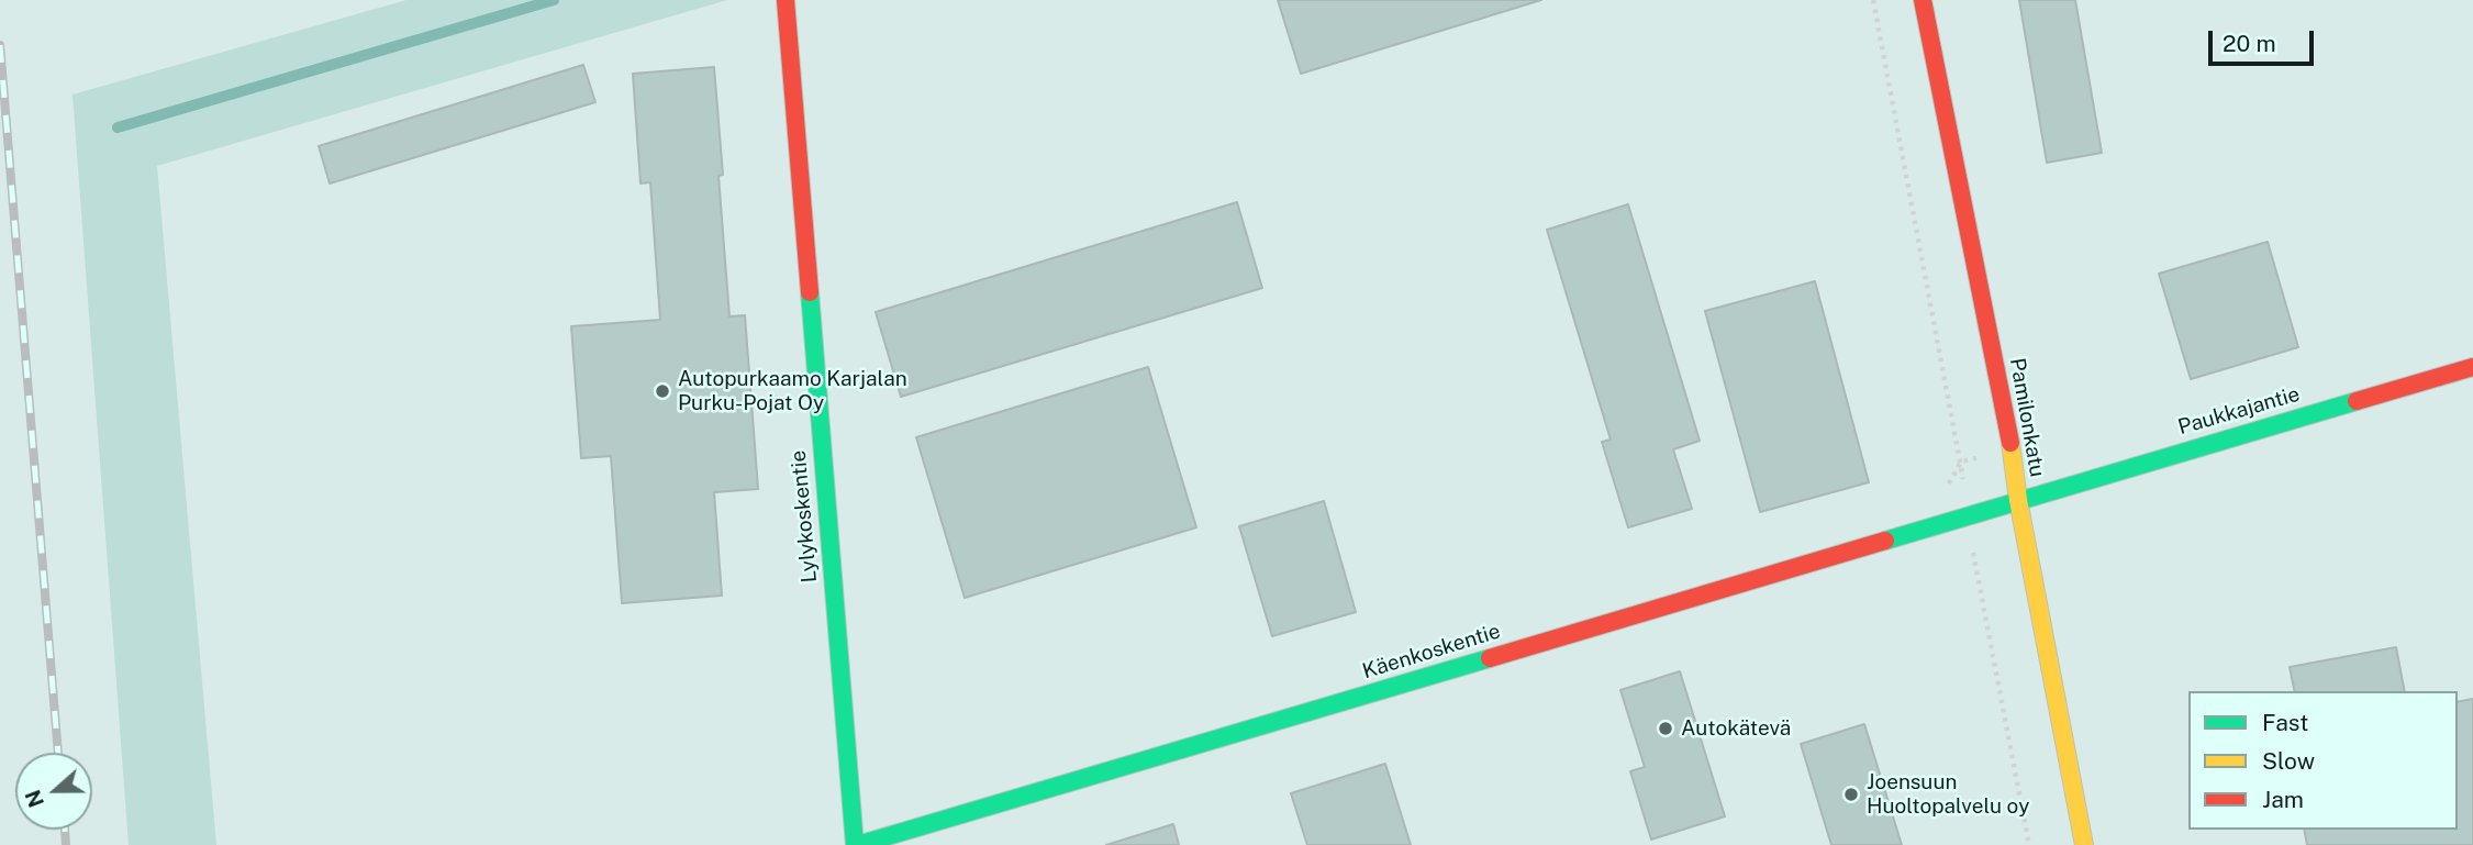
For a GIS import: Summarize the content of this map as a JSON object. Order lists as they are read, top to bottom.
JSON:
{
  "streets": {
    "street": [
      "Paukkajantie",
      "Pamilonkatu",
      "Lylykoskentie",
      "Käenkoskentie"
    ]
  },
  "crossings": [
    ["Paukkajantie", "Pamilonkatu"],
    ["Paukkajantie", "Käenkoskentie"],
    ["Pamilonkatu", "Käenkoskentie"],
    ["Lylykoskentie", "Käenkoskentie"]
  ],
  "places": ["Autopurkaamo Karjalan Purku-Pojat Oy", "Autokätevä", "Joensuun Huoltopalvelu oy"],
  "legend": ["Fast", "Slow", "Jam"],
  "scale_bar": "20 m",
  "north": "left"
}
